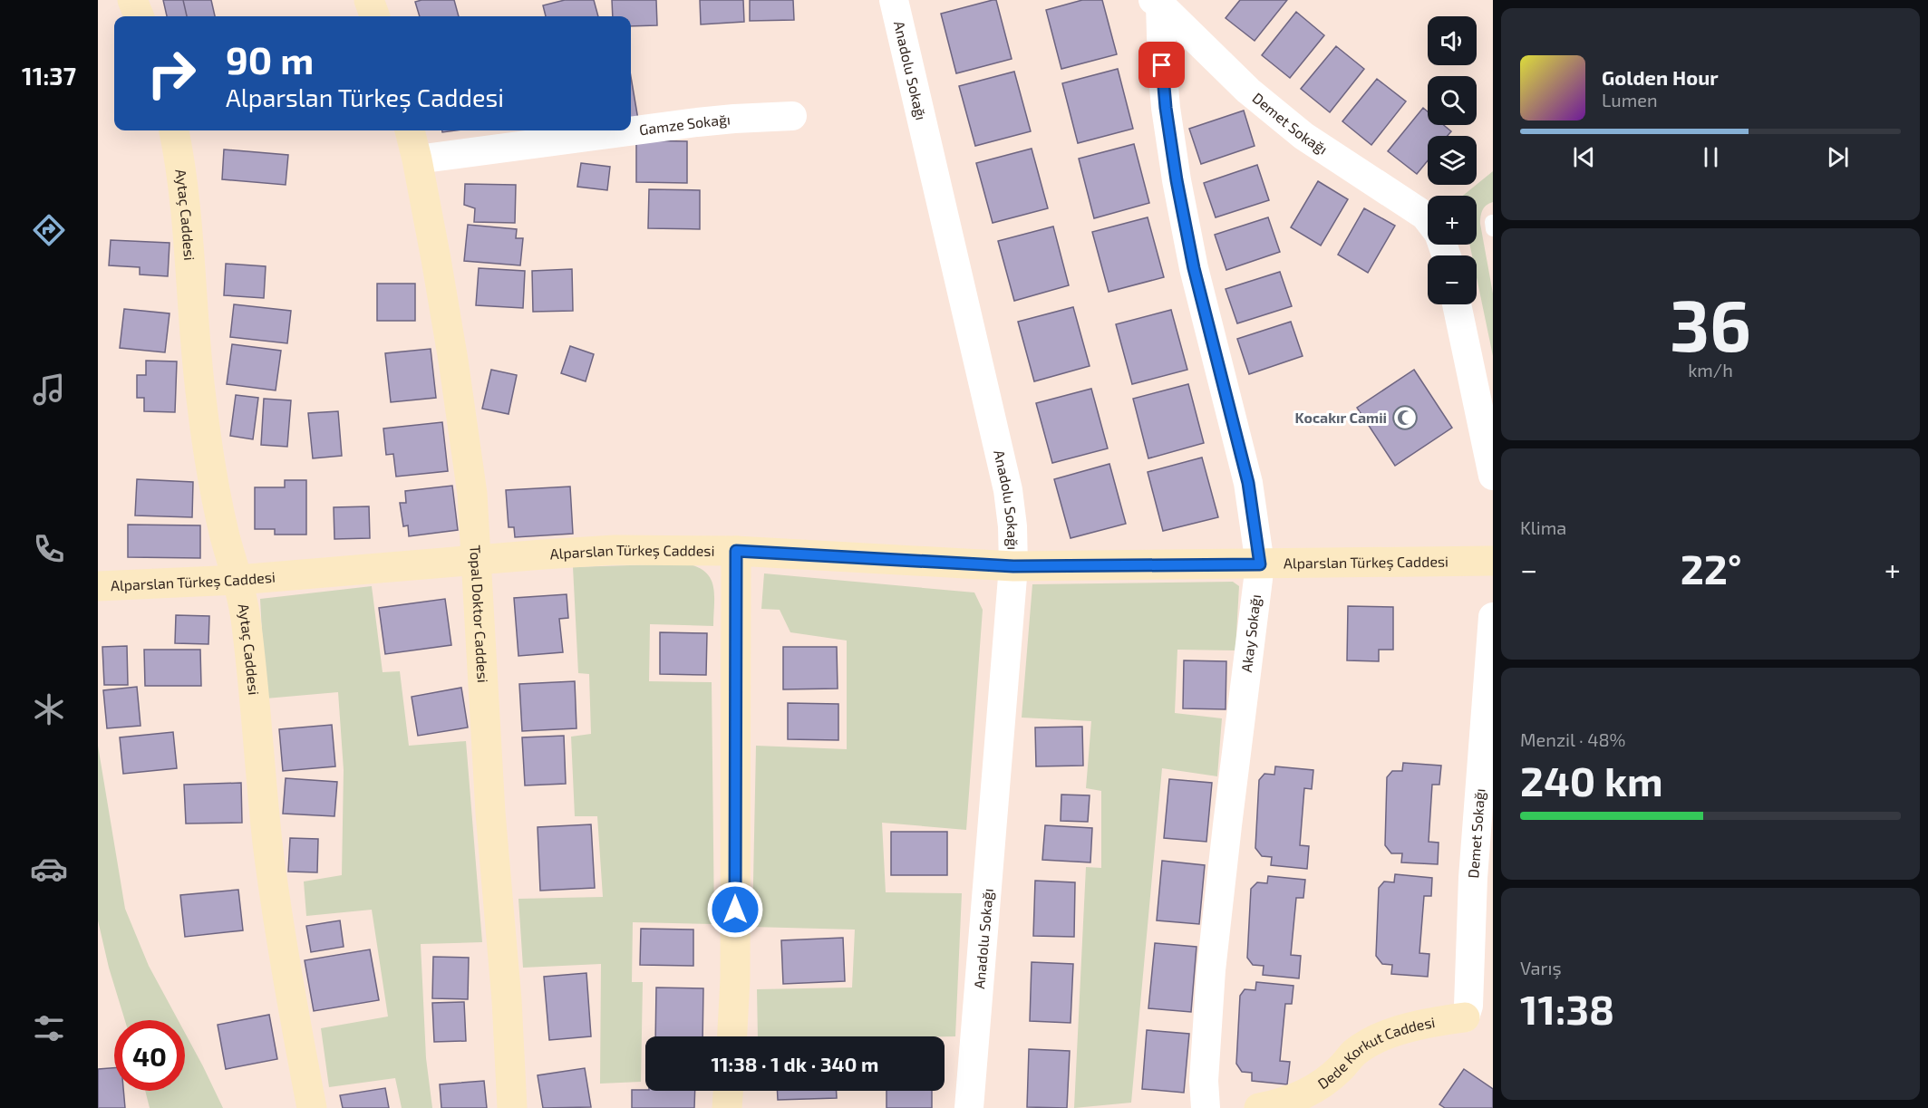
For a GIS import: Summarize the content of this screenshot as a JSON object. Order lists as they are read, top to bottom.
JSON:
{
  "streets": {
    "street": [
      "Anadolu Sokağı",
      "Demet Sokağı",
      "Gamze Sokağı",
      "Aytaç Caddesi",
      "Alparslan Türkeş Caddesi",
      "Topal Doktor Caddesi",
      "Akay Sokağı",
      "Dede Korkut Caddesi"
    ]
  },
  "crossings": [
    ["Anadolu Sokağı", "Alparslan Türkeş Caddesi"],
    ["Demet Sokağı", "Akay Sokağı"],
    ["Demet Sokağı", "Dede Korkut Caddesi"],
    ["Gamze Sokağı", "Topal Doktor Caddesi"],
    ["Aytaç Caddesi", "Alparslan Türkeş Caddesi"],
    ["Alparslan Türkeş Caddesi", "Topal Doktor Caddesi"],
    ["Alparslan Türkeş Caddesi", "Akay Sokağı"]
  ],
  "places": {
    "mosque": ["Kocakır Camii"]
  },
  "page": {
    "tabs": "11:37",
    "map_buttons": ["+", "−"],
    "turn": ["90 m", "Alparslan Türkeş Caddesi"],
    "song": ["Golden Hour", "Lumen"],
    "tile": [
      ["36", "km/h"],
      "Klima",
      ["Menzil · 48%", "240 km"],
      ["Varış", "11:38"]
    ],
    "heat": ["−", "22°", "+"],
    "limit": "40",
    "trip": "11:38 · 1 dk · 340 m"
  }
}
